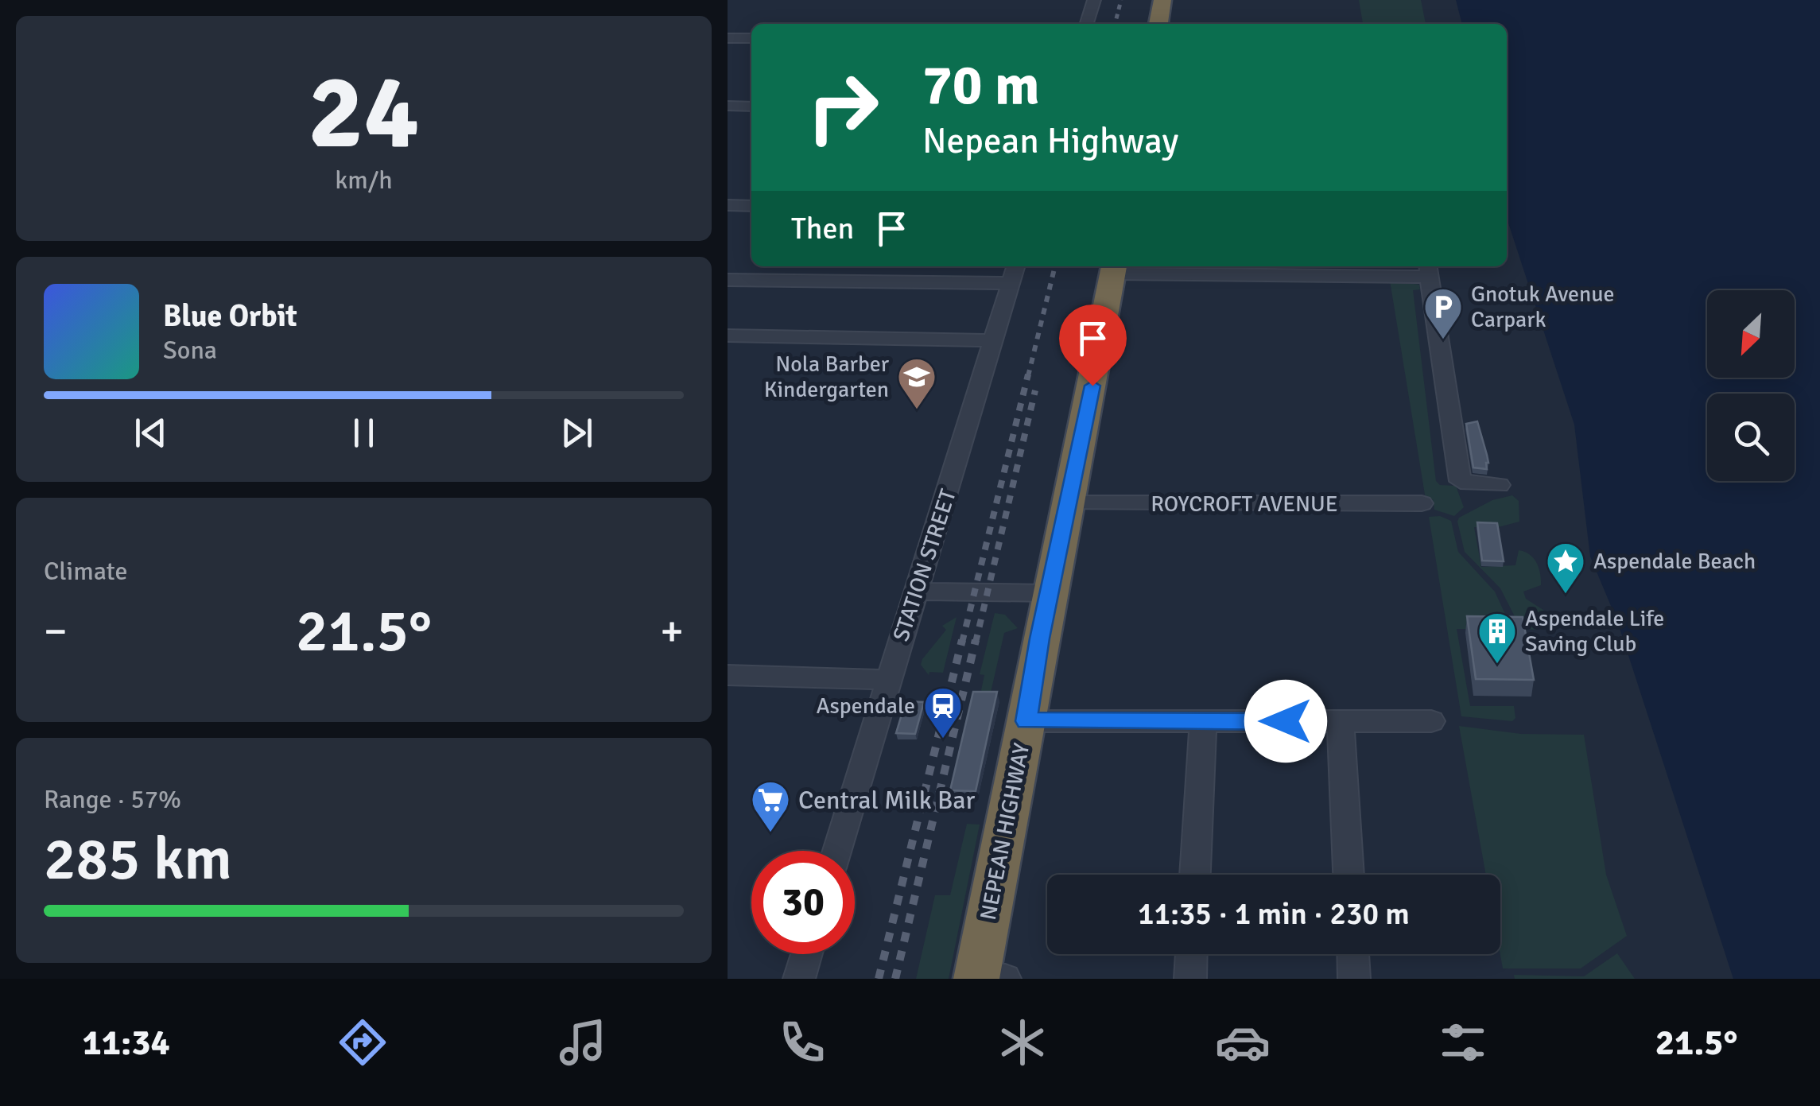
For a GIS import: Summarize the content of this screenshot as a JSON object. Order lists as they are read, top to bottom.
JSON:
{
  "streets": {
    "highway": ["NEPEAN HIGHWAY"],
    "street": ["ROYCROFT AVENUE", "STATION STREET"]
  },
  "crossings": [
    ["ROYCROFT AVENUE", "NEPEAN HIGHWAY"]
  ],
  "places": {
    "parking": ["Gnotuk Avenue Carpark"],
    "school or university": ["Nola Barber Kindergarten"],
    "place": ["Aspendale Beach"],
    "building": ["Aspendale Life Saving Club"],
    "station": ["Aspendale"],
    "supermarket": ["Central Milk Bar"]
  },
  "north": "bottom left",
  "page": {
    "tile": [
      ["24", "km/h"],
      "Climate",
      ["Range · 57%", "285 km"]
    ],
    "turn": ["70 m", "Nepean Highway"],
    "then": "Then",
    "song": ["Blue Orbit", "Sona"],
    "heat": ["−", "21.5°", "+"],
    "limit": "30",
    "trip": "11:35 · 1 min · 230 m",
    "tabs": ["11:34", "21.5°"]
  }
}
